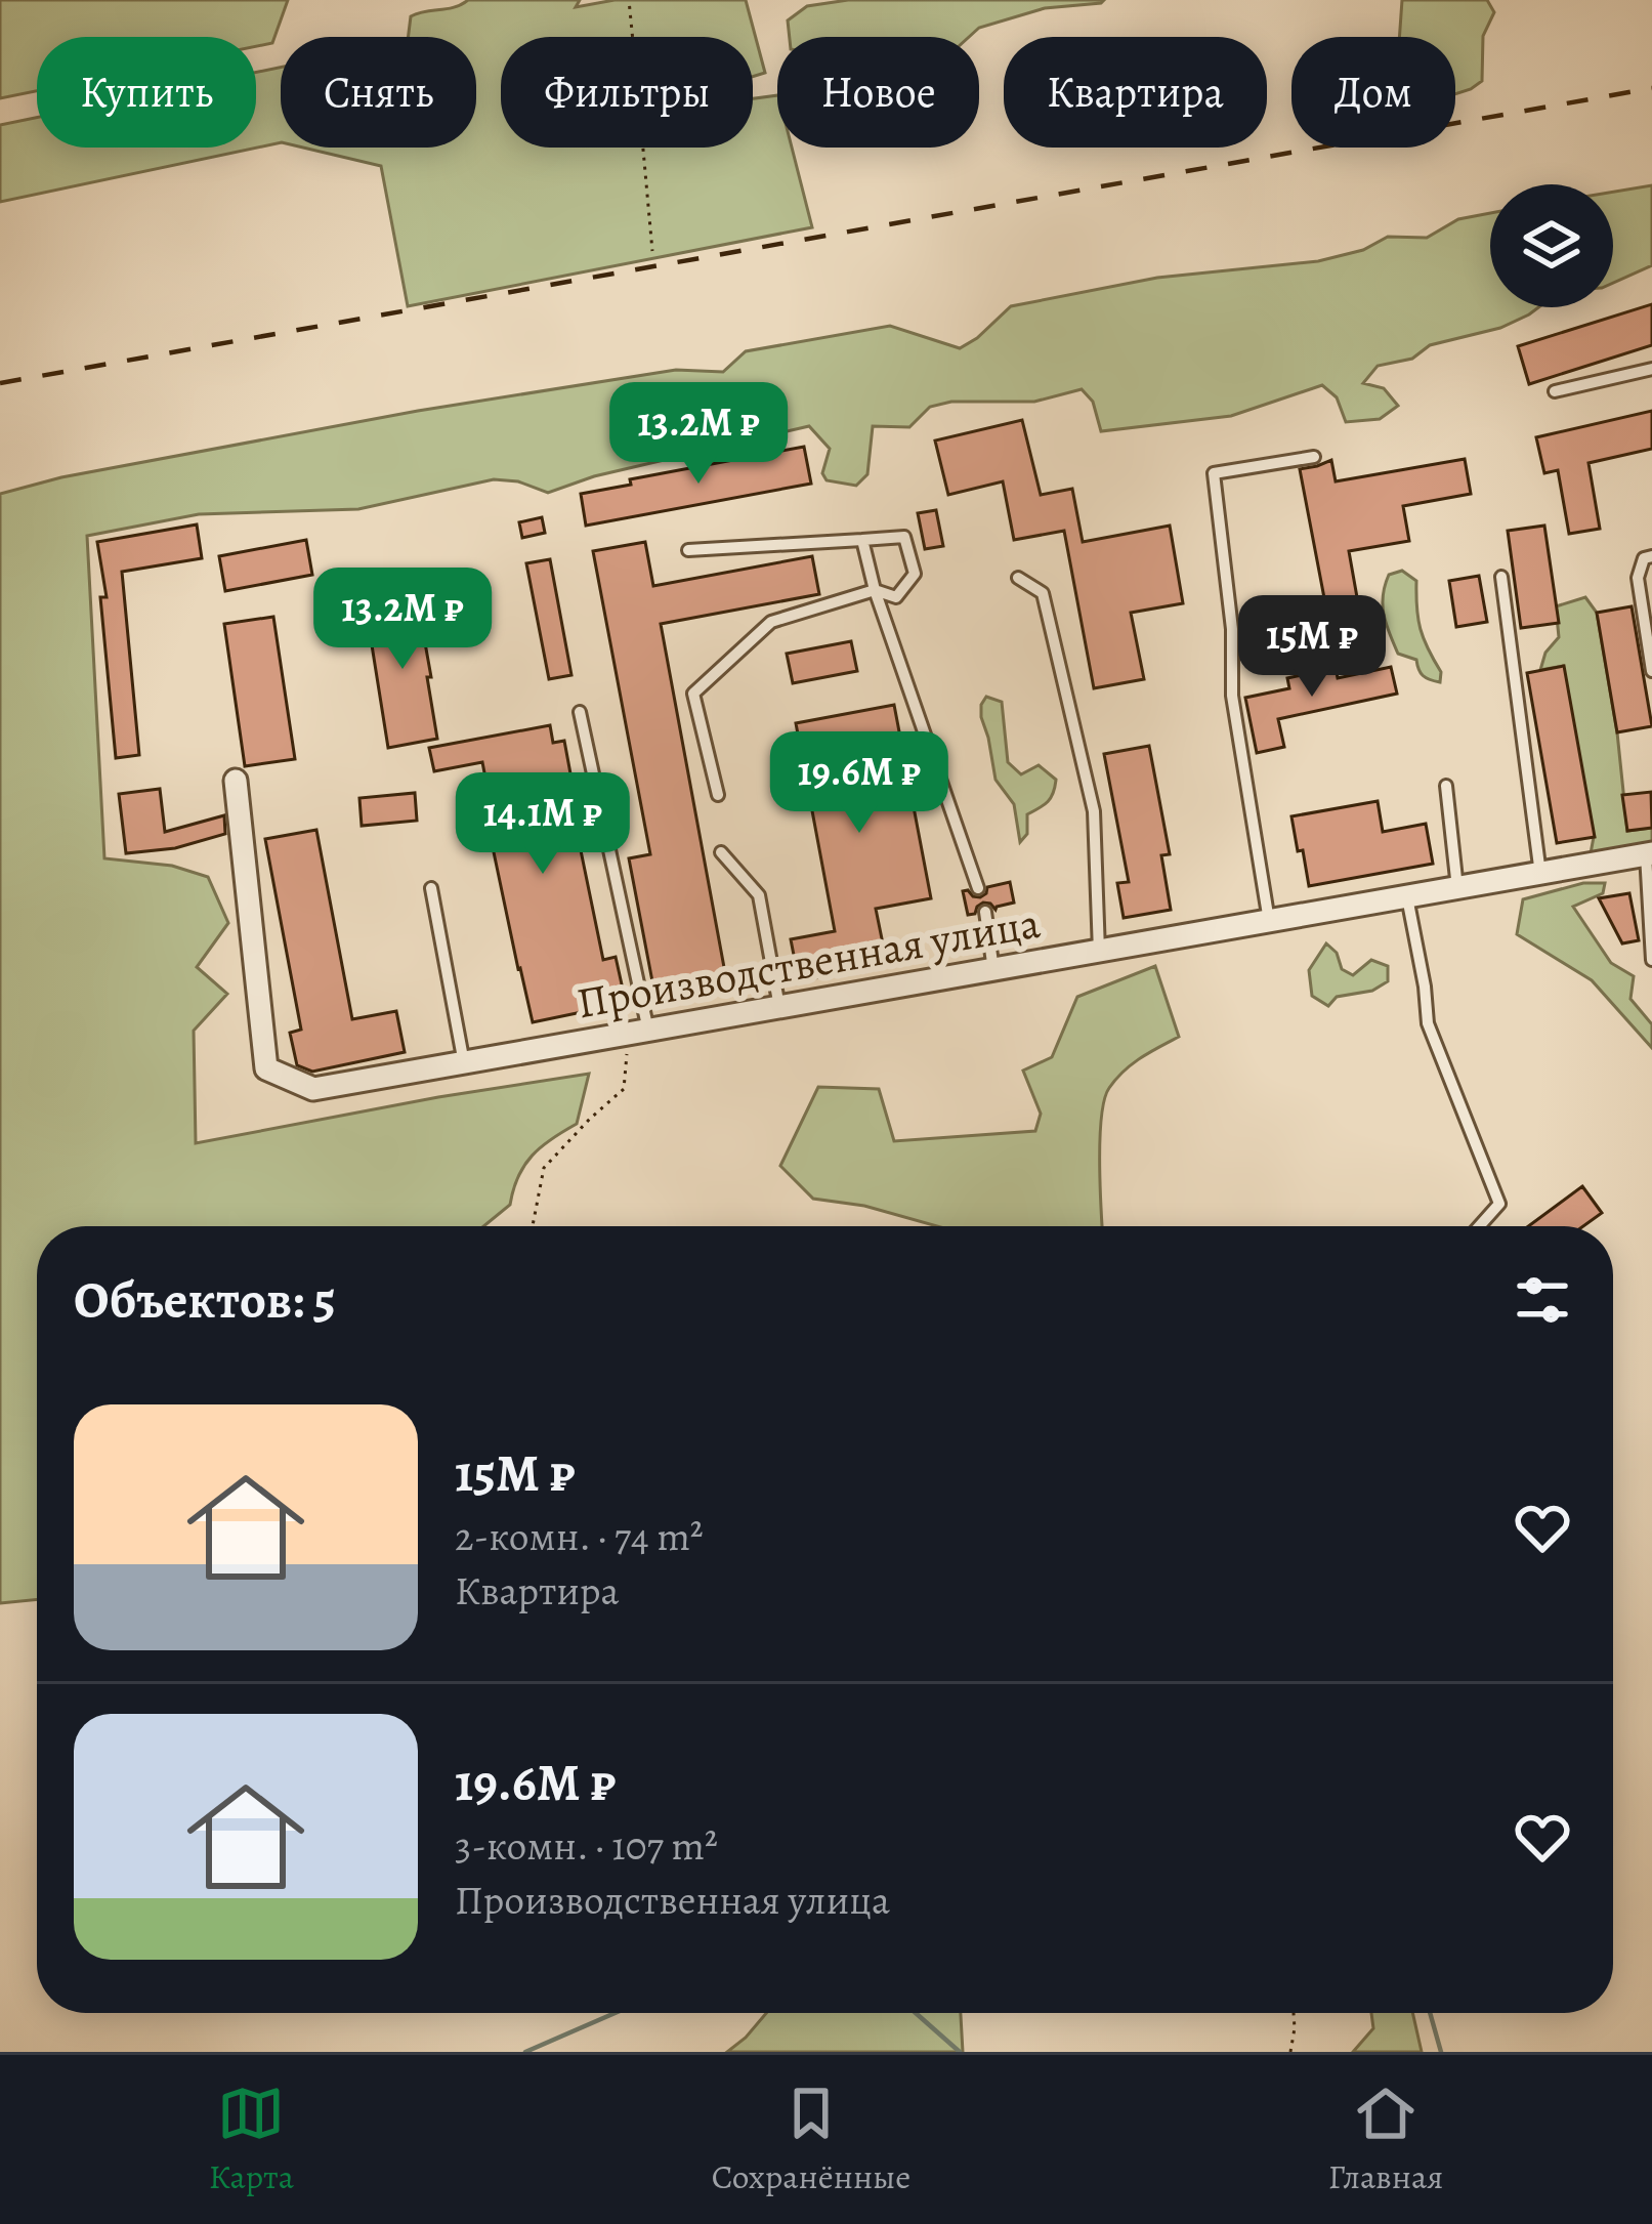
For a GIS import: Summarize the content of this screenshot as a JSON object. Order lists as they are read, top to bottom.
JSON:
{
  "streets": {
    "street": ["Производственная улица"]
  },
  "page": {
    "chip": [
      "Купить",
      "Снять",
      "Фильтры",
      "Новое",
      "Квартира",
      "Дом"
    ],
    "price": [
      "13.2M ₽",
      "13.2M ₽",
      "15M ₽",
      "19.6M ₽",
      "14.1M ₽"
    ],
    "heading": "Объектов: 5",
    "list": [
      {
        "name": "15M ₽",
        "note": "2-комн. · 74 m² · Квартира"
      },
      {
        "name": "19.6M ₽",
        "note": "3-комн. · 107 m² · Производственная улица"
      }
    ],
    "tabs": ["Карта", "Сохранённые", "Главная"]
  }
}
